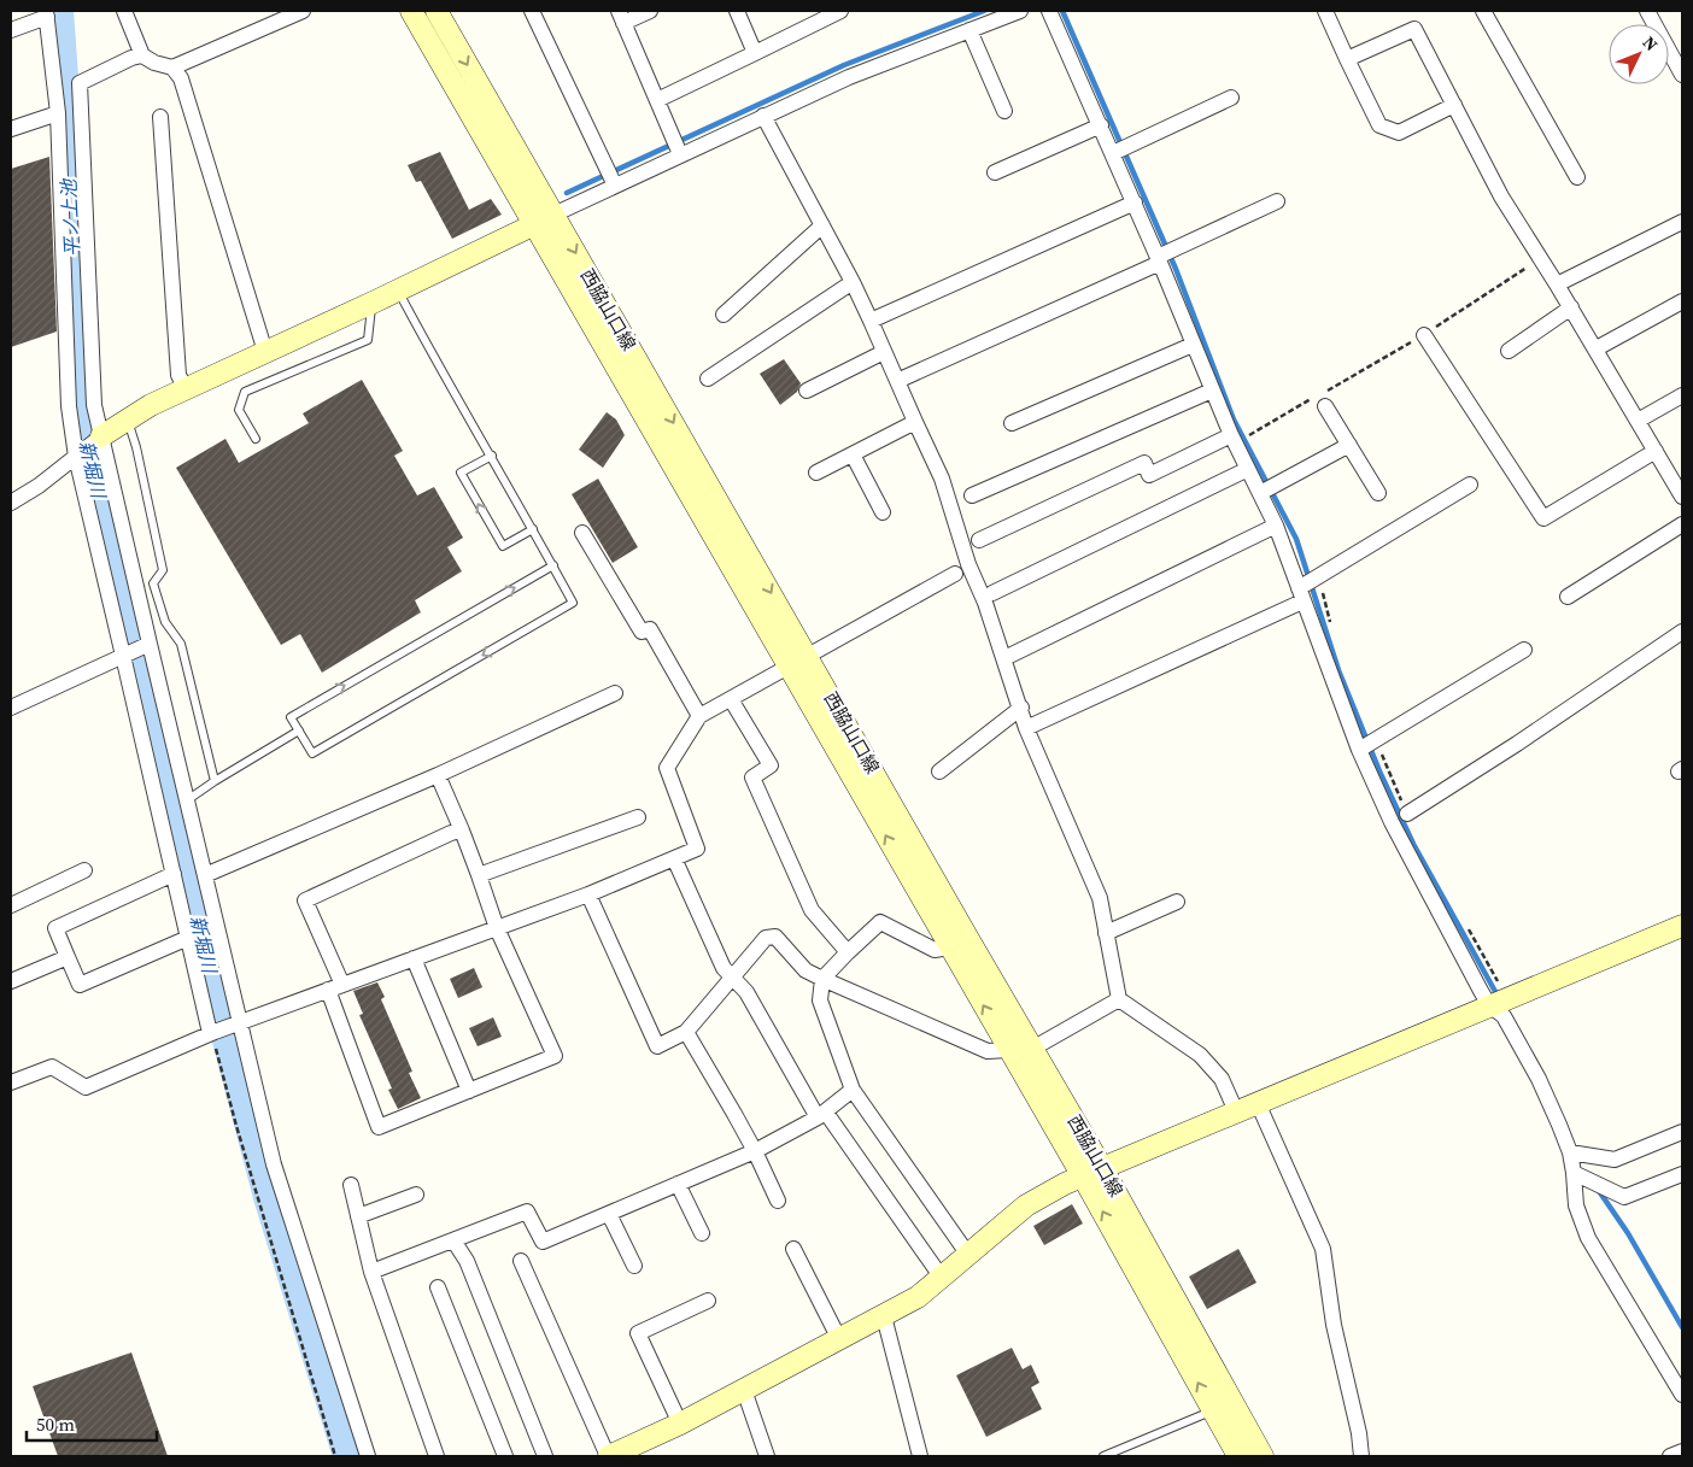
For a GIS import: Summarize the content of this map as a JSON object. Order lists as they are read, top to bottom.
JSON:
{
  "streets": {
    "street": ["西脇山口線"]
  },
  "water": ["平ノ上池", "新堀川"],
  "scale_bar": "50 m",
  "north": "top right"
}
